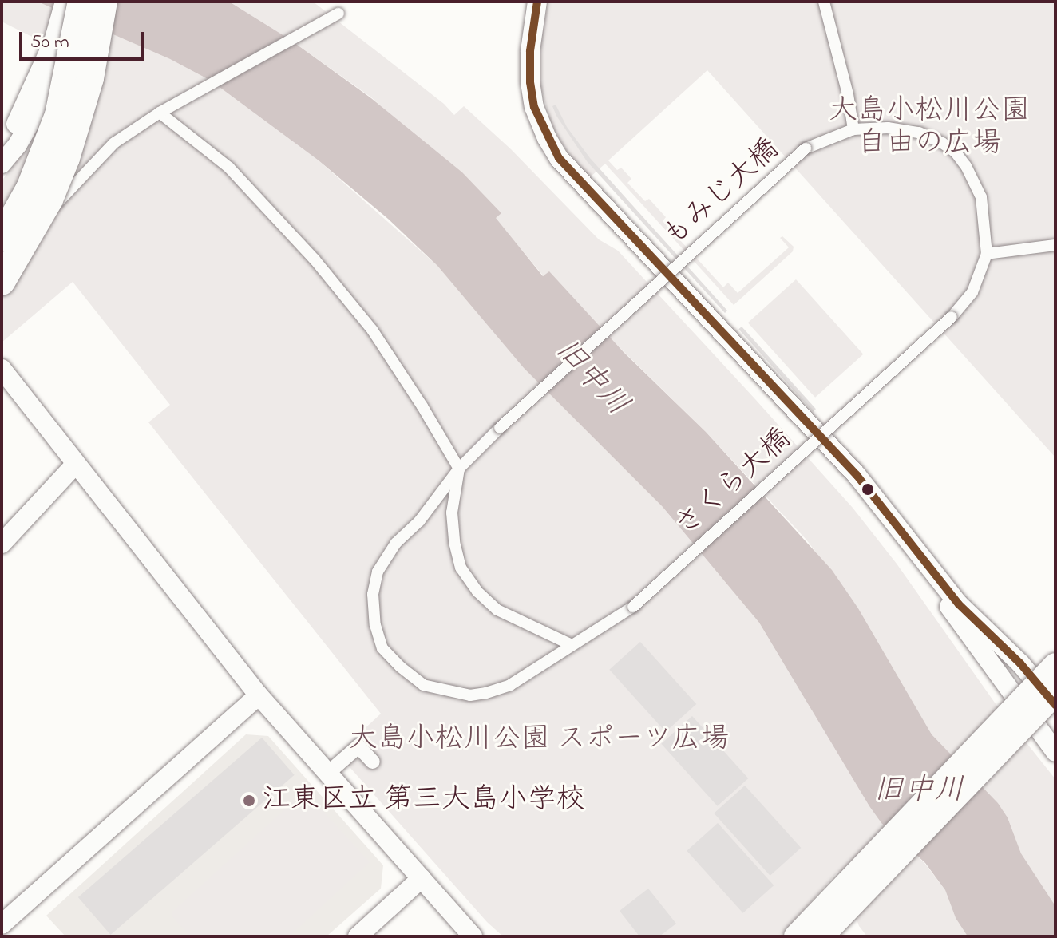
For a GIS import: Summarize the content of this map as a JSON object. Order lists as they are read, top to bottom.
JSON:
{
  "streets": {
    "street": ["もみじ大橋", "さくら大橋"]
  },
  "crossings": [
    ["もみじ大橋", "さくら大橋"]
  ],
  "water": ["旧中川"],
  "parks": ["大島小松川公園 自由の広場", "大島小松川公園 スポーツ広場"],
  "places": ["江東区立 第三大島小学校"],
  "scale_bar": "50 m"
}
